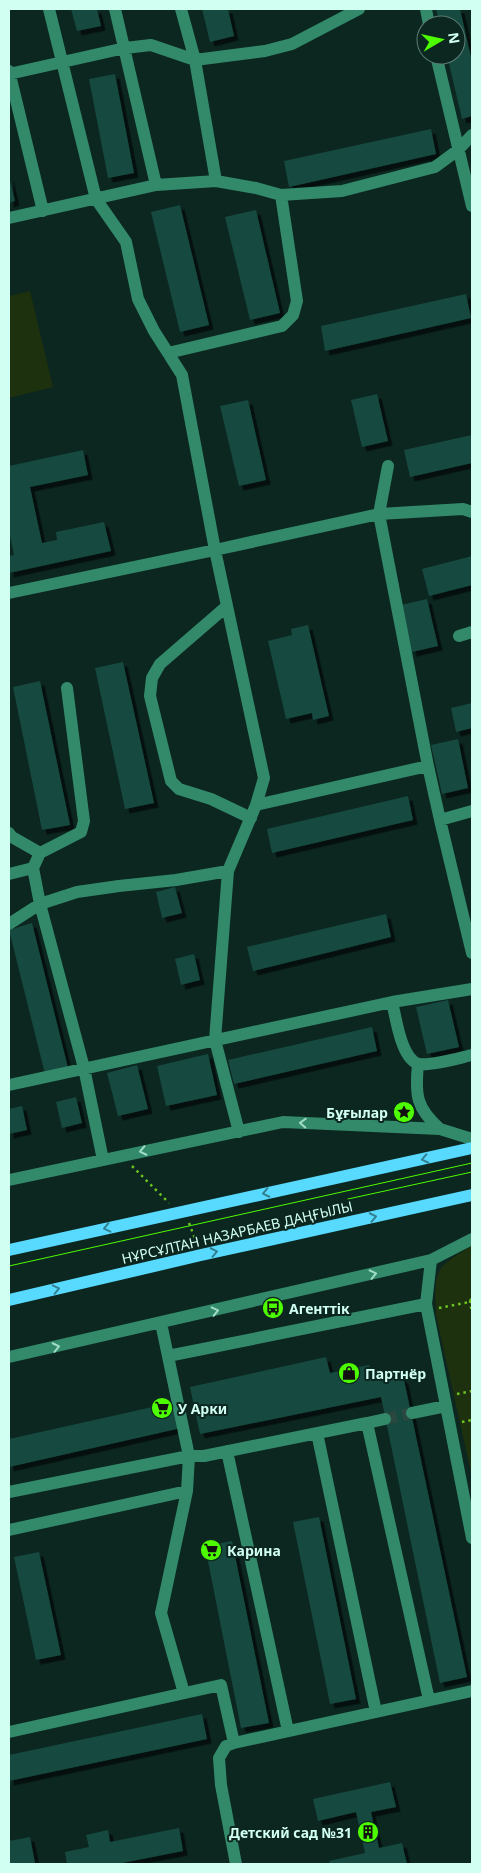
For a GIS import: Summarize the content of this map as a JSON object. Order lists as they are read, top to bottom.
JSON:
{
  "streets": {
    "main road": ["НҰРСҰЛТАН НАЗАРБАЕВ ДАҢҒЫЛЫ"]
  },
  "places": {
    "place": ["Бұғылар"],
    "bus stop": ["Агенттік"],
    "shop": ["Партнёр"],
    "supermarket": ["У Арки", "Карина"],
    "building": ["Детский сад №31"]
  },
  "north": "right"
}
